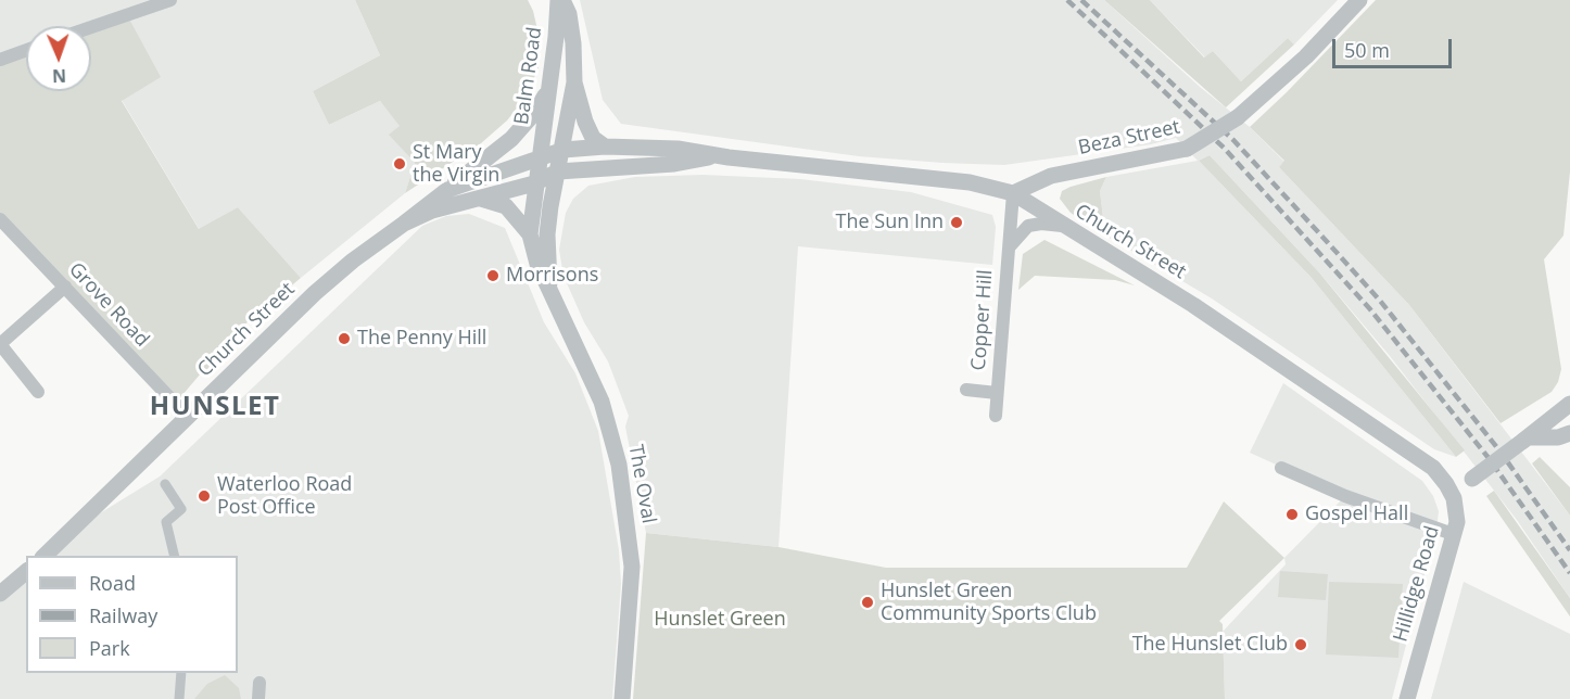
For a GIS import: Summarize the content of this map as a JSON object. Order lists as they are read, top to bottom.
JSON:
{
  "streets": {
    "street": [
      "Balm Road",
      "Beza Street",
      "Church Street",
      "Grove Road",
      "Copper Hill",
      "The Oval",
      "Hillidge Road"
    ]
  },
  "crossings": [
    ["Balm Road", "Church Street"],
    ["Balm Road", "The Oval"],
    ["Beza Street", "Church Street"],
    ["Beza Street", "Copper Hill"],
    ["Church Street", "Grove Road"],
    ["Church Street", "Copper Hill"],
    ["Church Street", "The Oval"],
    ["Church Street", "Hillidge Road"]
  ],
  "districts": ["HUNSLET"],
  "parks": ["Hunslet Green"],
  "places": [
    "St Mary the Virgin",
    "The Sun Inn",
    "Morrisons",
    "The Penny Hill",
    "Waterloo Road Post Office",
    "Gospel Hall",
    "Hunslet Green Community Sports Club",
    "The Hunslet Club"
  ],
  "legend": ["Road", "Railway", "Park"],
  "scale_bar": "50 m",
  "north": "bottom"
}
